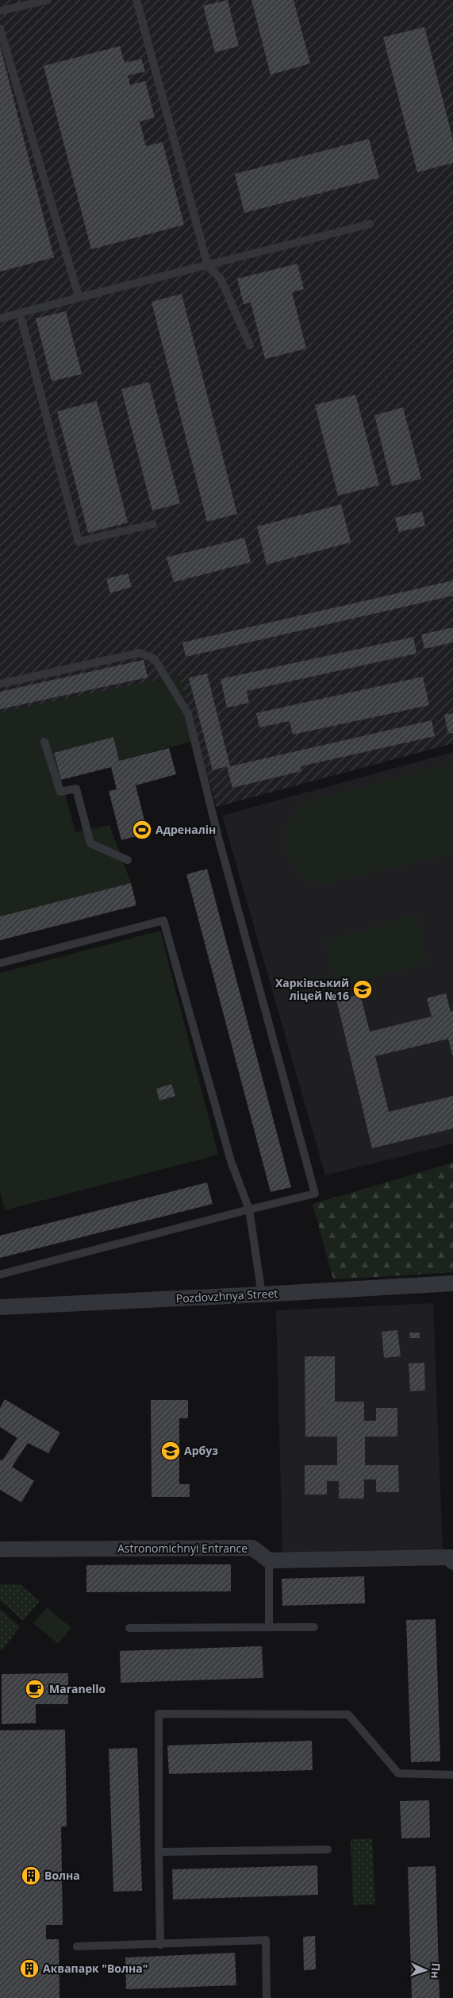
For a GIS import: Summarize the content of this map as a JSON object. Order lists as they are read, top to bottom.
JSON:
{
  "streets": {
    "street": ["Pozdovzhnya Street", "Astronomichnyi Entrance"]
  },
  "places": {
    "sports": ["Адреналін"],
    "school or university": ["Харківський ліцей №16", "Арбуз"],
    "cafe": ["Maranello"],
    "building": ["Волна", "Аквапарк \"Волна\""]
  },
  "north": "right"
}
